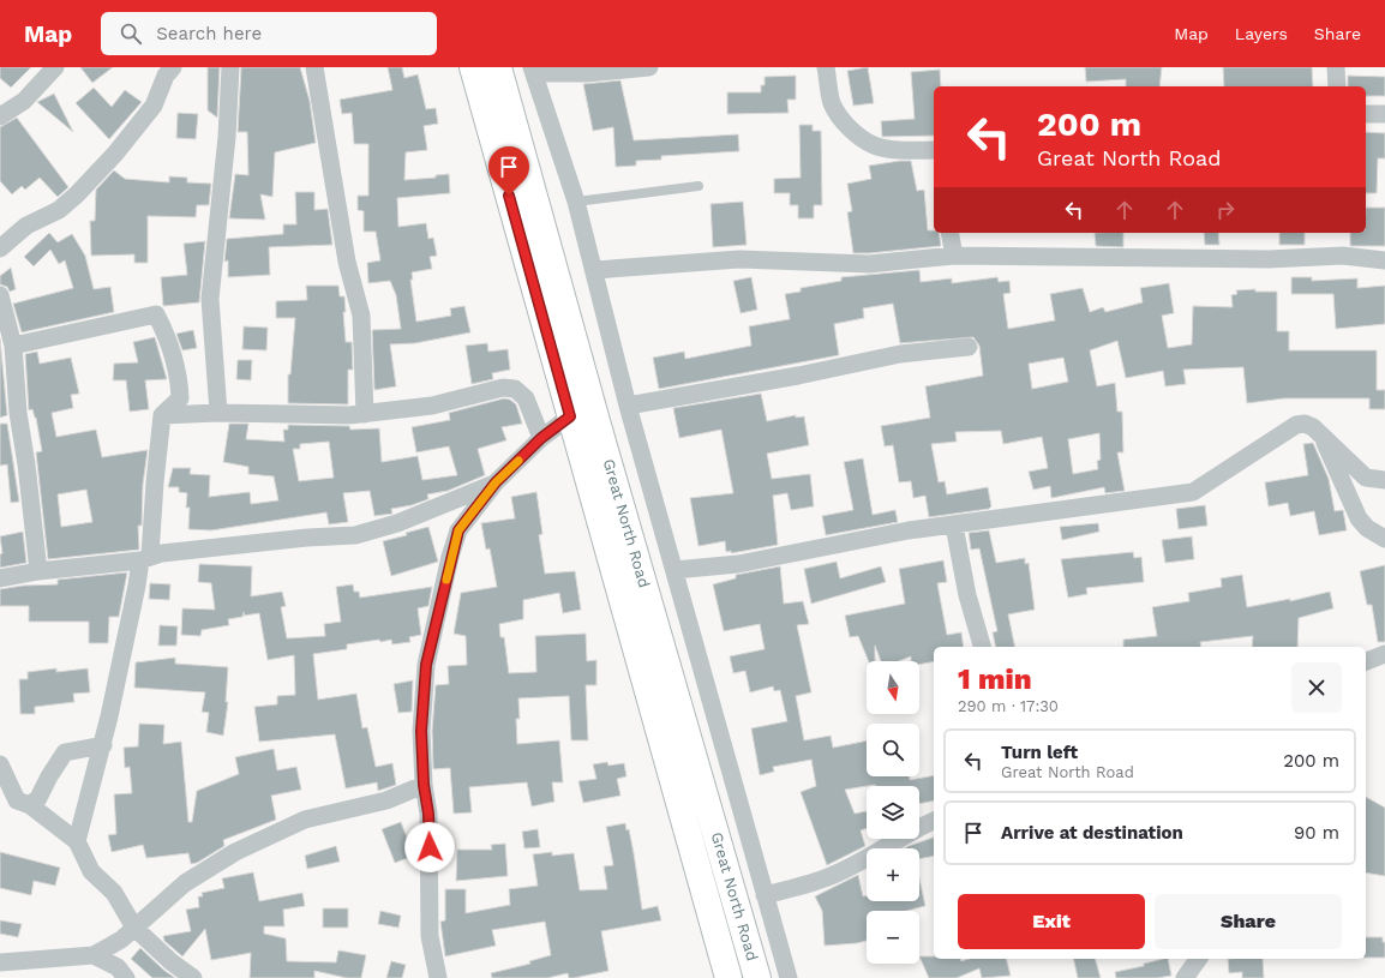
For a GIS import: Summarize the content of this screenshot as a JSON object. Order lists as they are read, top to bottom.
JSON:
{
  "streets": {
    "main road": ["Great North Road"]
  },
  "north": "bottom",
  "page": {
    "header": "Map",
    "search": "Search here",
    "nav": ["Map", "Layers", "Share"],
    "turn": ["200 m", "Great North Road"],
    "heading": ["1 min", "290 m · 17:30"],
    "map_buttons": ["+", "−"],
    "list": [
      {
        "name": "Turn left",
        "note": "Great North Road",
        "value": "200 m"
      },
      {
        "name": "Arrive at destination",
        "value": "90 m"
      }
    ],
    "buttons": ["Exit", "Share"]
  }
}
